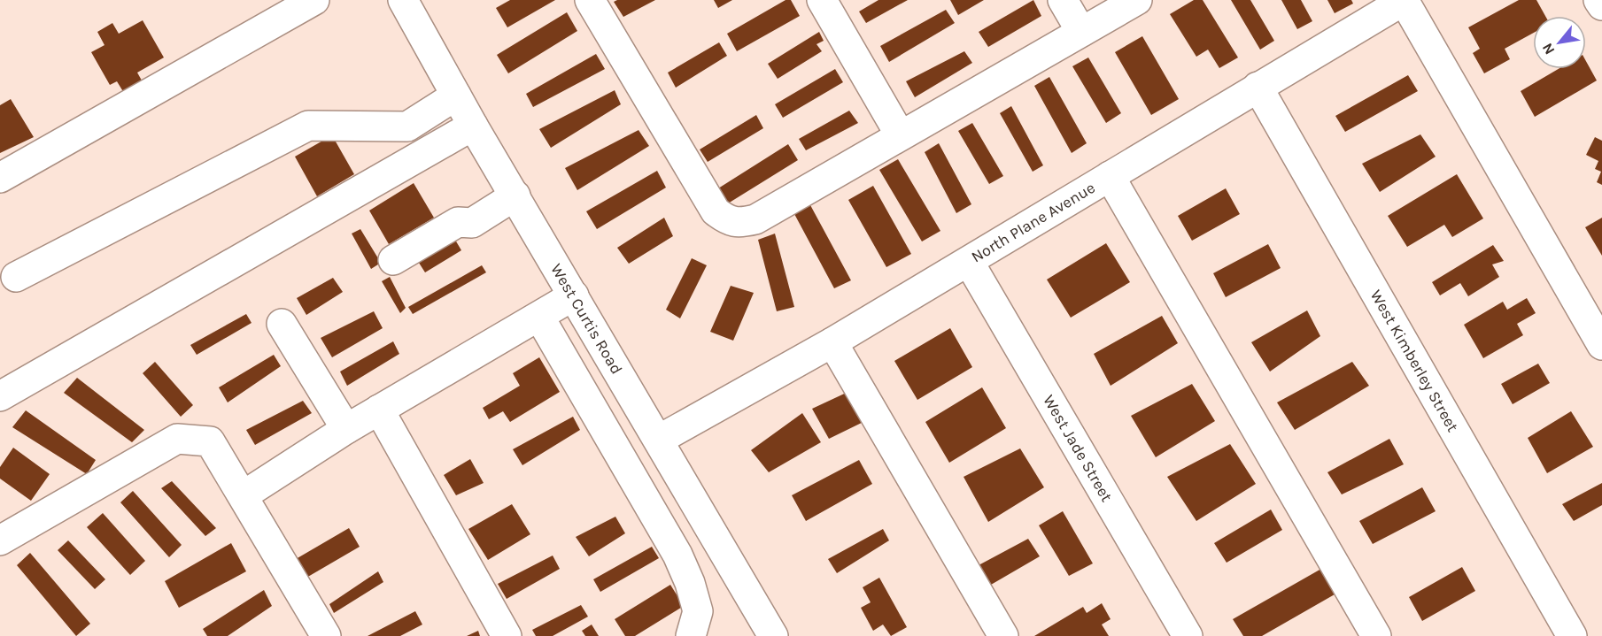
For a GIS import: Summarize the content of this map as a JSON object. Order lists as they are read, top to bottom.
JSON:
{
  "streets": {
    "street": [
      "North Plane Avenue",
      "West Curtis Road",
      "West Kimberley Street",
      "West Jade Street"
    ]
  },
  "crossings": [
    ["North Plane Avenue", "West Curtis Road"],
    ["North Plane Avenue", "West Kimberley Street"],
    ["North Plane Avenue", "West Jade Street"]
  ],
  "north": "bottom left"
}
